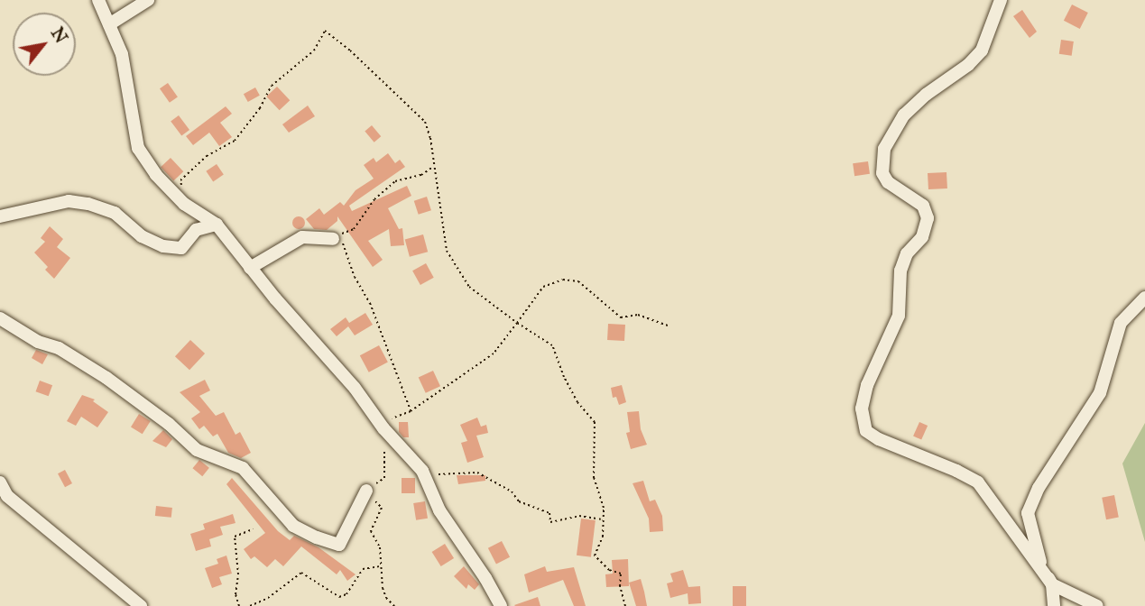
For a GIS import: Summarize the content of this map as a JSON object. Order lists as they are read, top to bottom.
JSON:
{
  "north": "top right"
}
